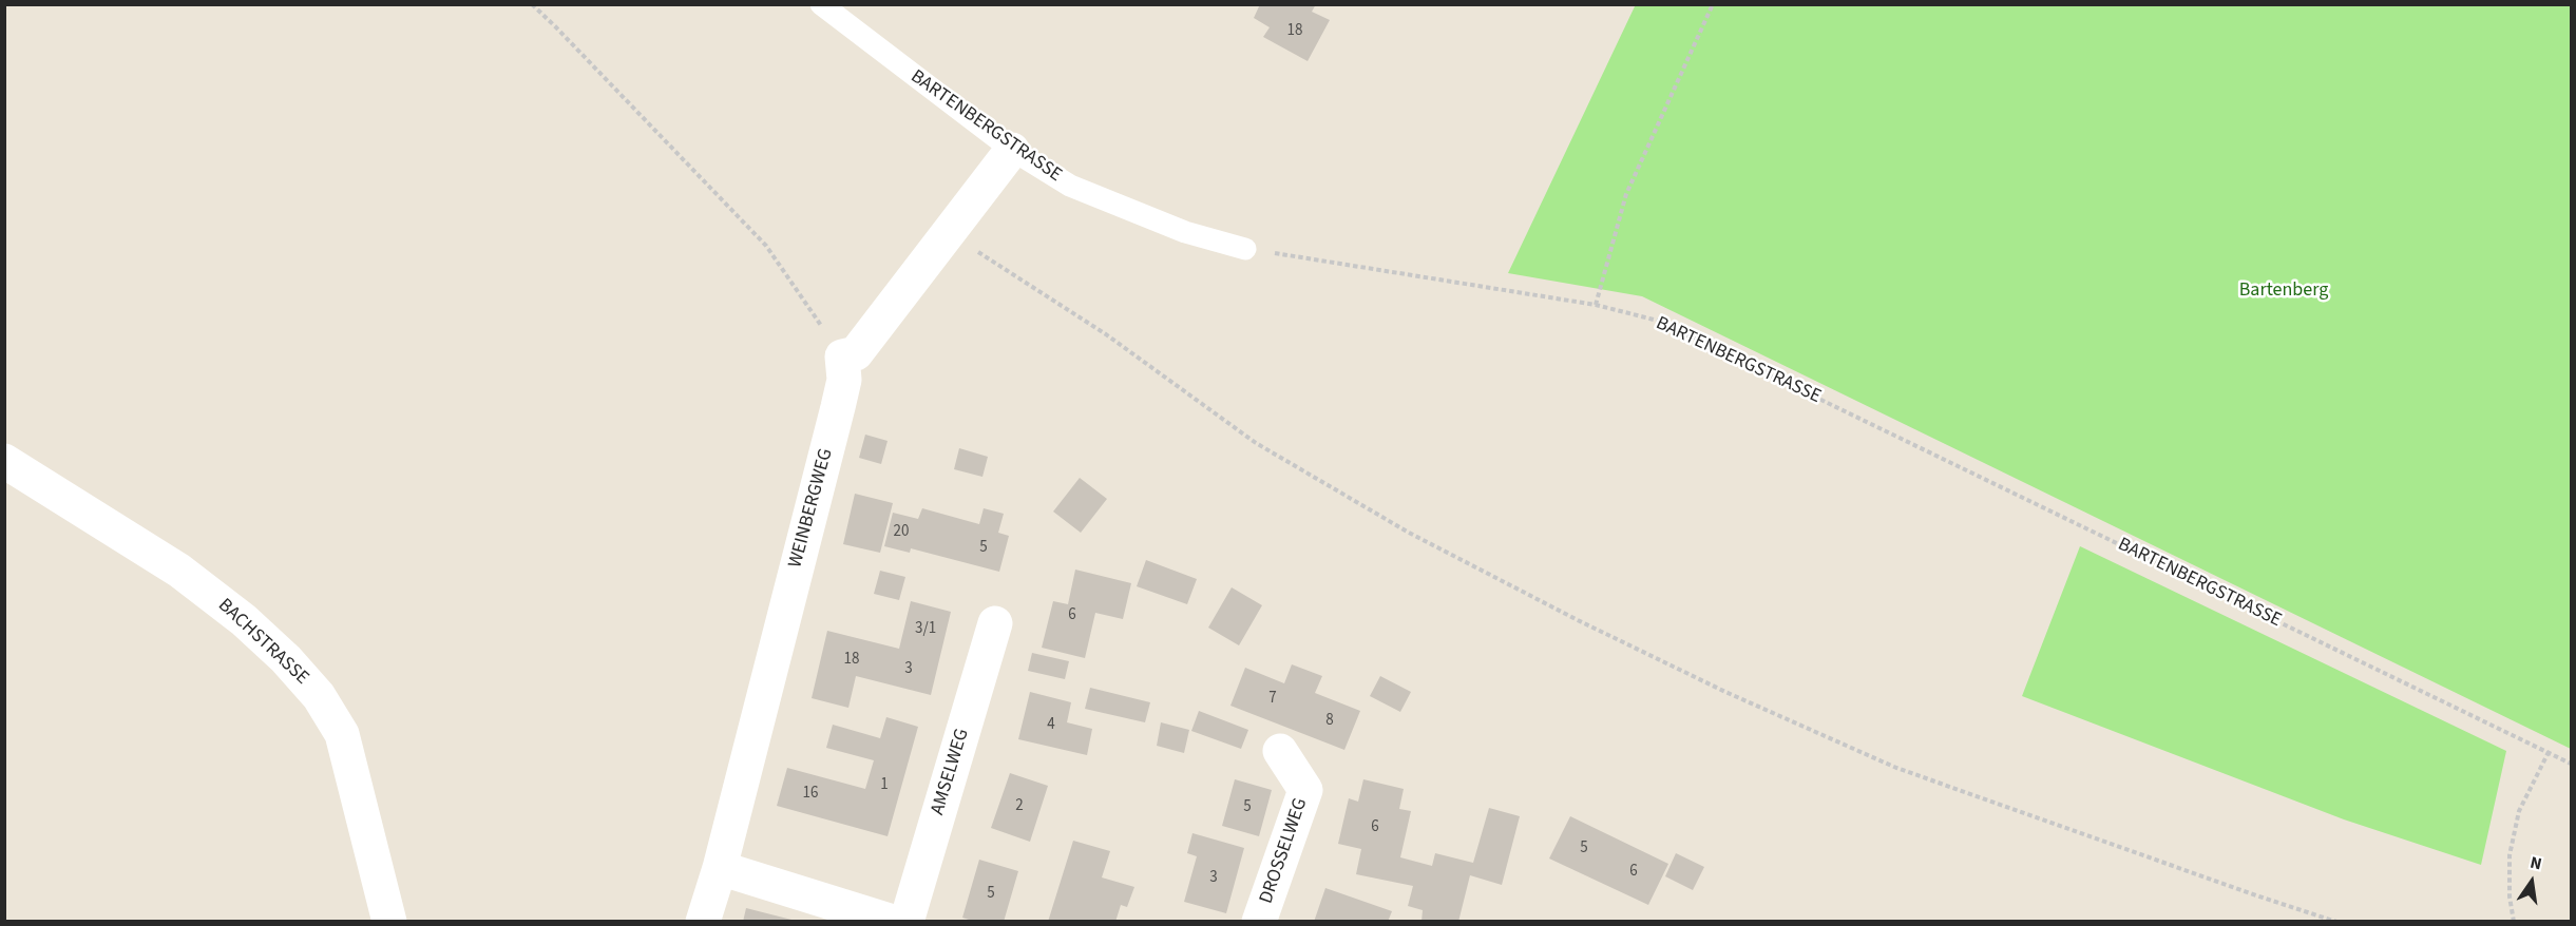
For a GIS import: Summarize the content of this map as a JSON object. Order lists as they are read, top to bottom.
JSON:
{
  "streets": {
    "street": [
      "WEINBERGWEG",
      "BACHSTRASSE",
      "AMSELWEG",
      "DROSSELWEG"
    ],
    "lane": ["BARTENBERGSTRASSE"]
  },
  "parks": ["Bartenberg"],
  "house_numbers": [
    "18",
    "20",
    "5",
    "6",
    "3/1",
    "18",
    "3",
    "7",
    "8",
    "4",
    "1",
    "16",
    "2",
    "5",
    "6",
    "5",
    "6",
    "3",
    "5"
  ],
  "north": "top"
}
